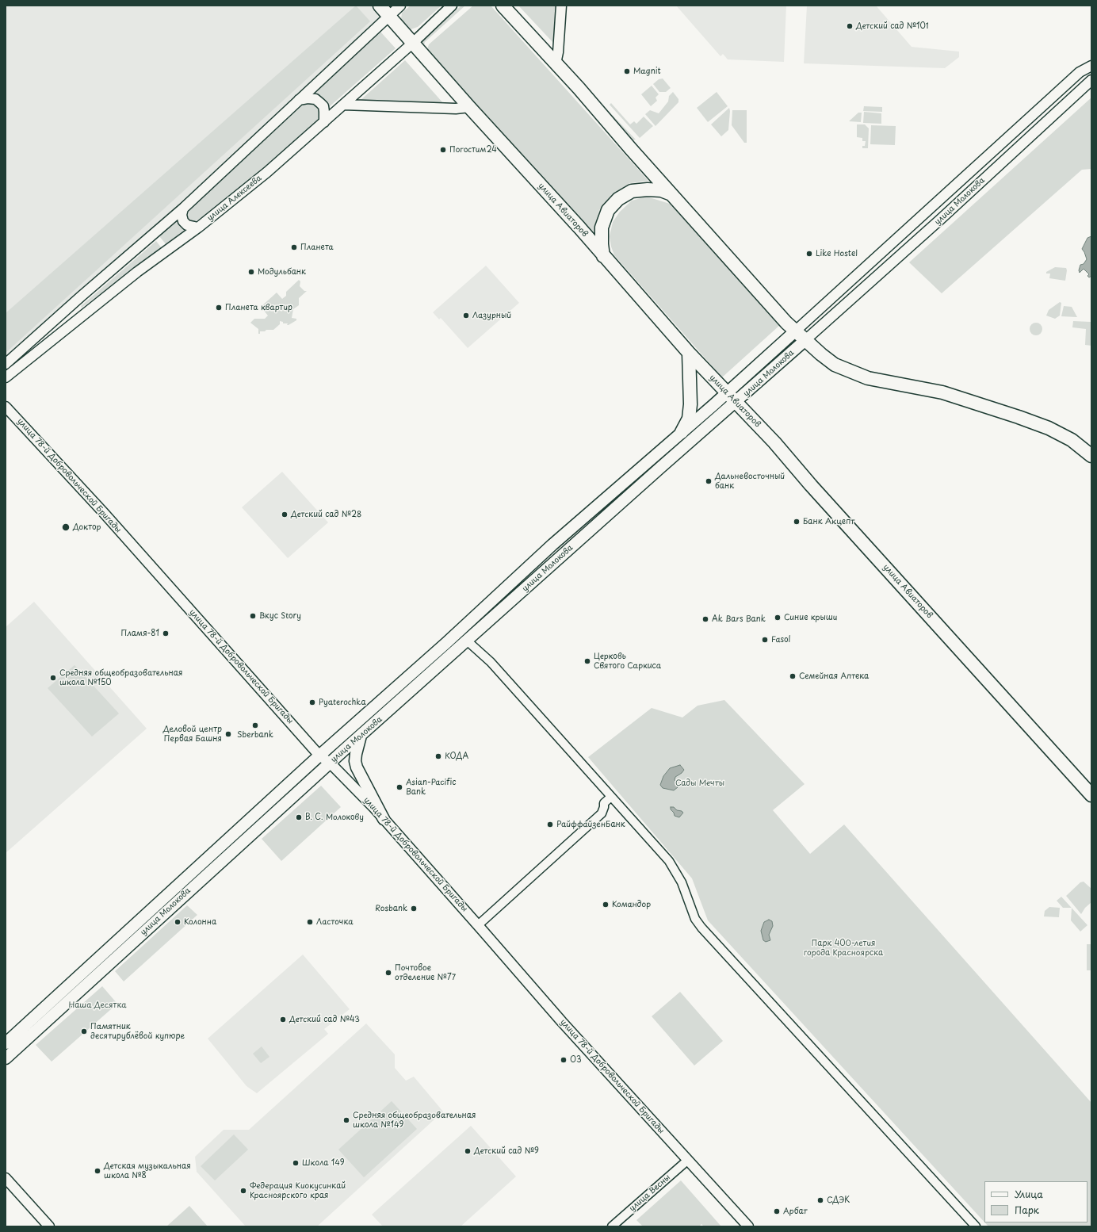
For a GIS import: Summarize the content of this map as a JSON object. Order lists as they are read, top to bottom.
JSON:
{
  "streets": {
    "main road": ["улица Молокова", "улица Авиаторов"],
    "street": ["улица Алексеева", "улица 78-й Добровольческой Бригады", "улица Весны"]
  },
  "crossings": [
    ["улица Алексеева", "улица Авиаторов"],
    ["улица Молокова", "улица Авиаторов"],
    ["улица Молокова", "улица 78-й Добровольческой Бригады"],
    ["улица 78-й Добровольческой Бригады", "улица Весны"]
  ],
  "parks": ["Сады Мечты", "Парк 400-летия города Красноярска", "Наша Десятка"],
  "places": [
    "Детский сад №101",
    "Magnit",
    "Погостим24",
    "Планета",
    "Like Hostel",
    "Модульбанк",
    "Планета квартир",
    "Лазурный",
    "Дальневосточный банк",
    "Детский сад №28",
    "Банк Акцепт",
    "Доктор",
    "Вкус Story",
    "Синие крыши",
    "Ak Bars Bank",
    "Пламя-81",
    "Fasol",
    "Церковь Святого Саркиса",
    "Семейная Аптека",
    "Средняя общеобразовательная школа №150",
    "Pyaterochka",
    "Sberbank",
    "Деловой центр Первая Башня",
    "КОДА",
    "Asian-Pacific Bank",
    "В. С. Молокову",
    "РайффайзенБанк",
    "Командор",
    "Rosbank",
    "Колонна",
    "Ласточка",
    "Почтовое отделение №77",
    "Детский сад №43",
    "Памятник десятирублёвой купюре",
    "O3",
    "Средняя общеобразовательная школа №149",
    "Детский сад №9",
    "Школа 149",
    "Детская музыкальная школа №8",
    "Федерация Киокусинкай Красноярского края",
    "СДЭК",
    "Арбат"
  ],
  "legend": ["Улица", "Парк"]
}
